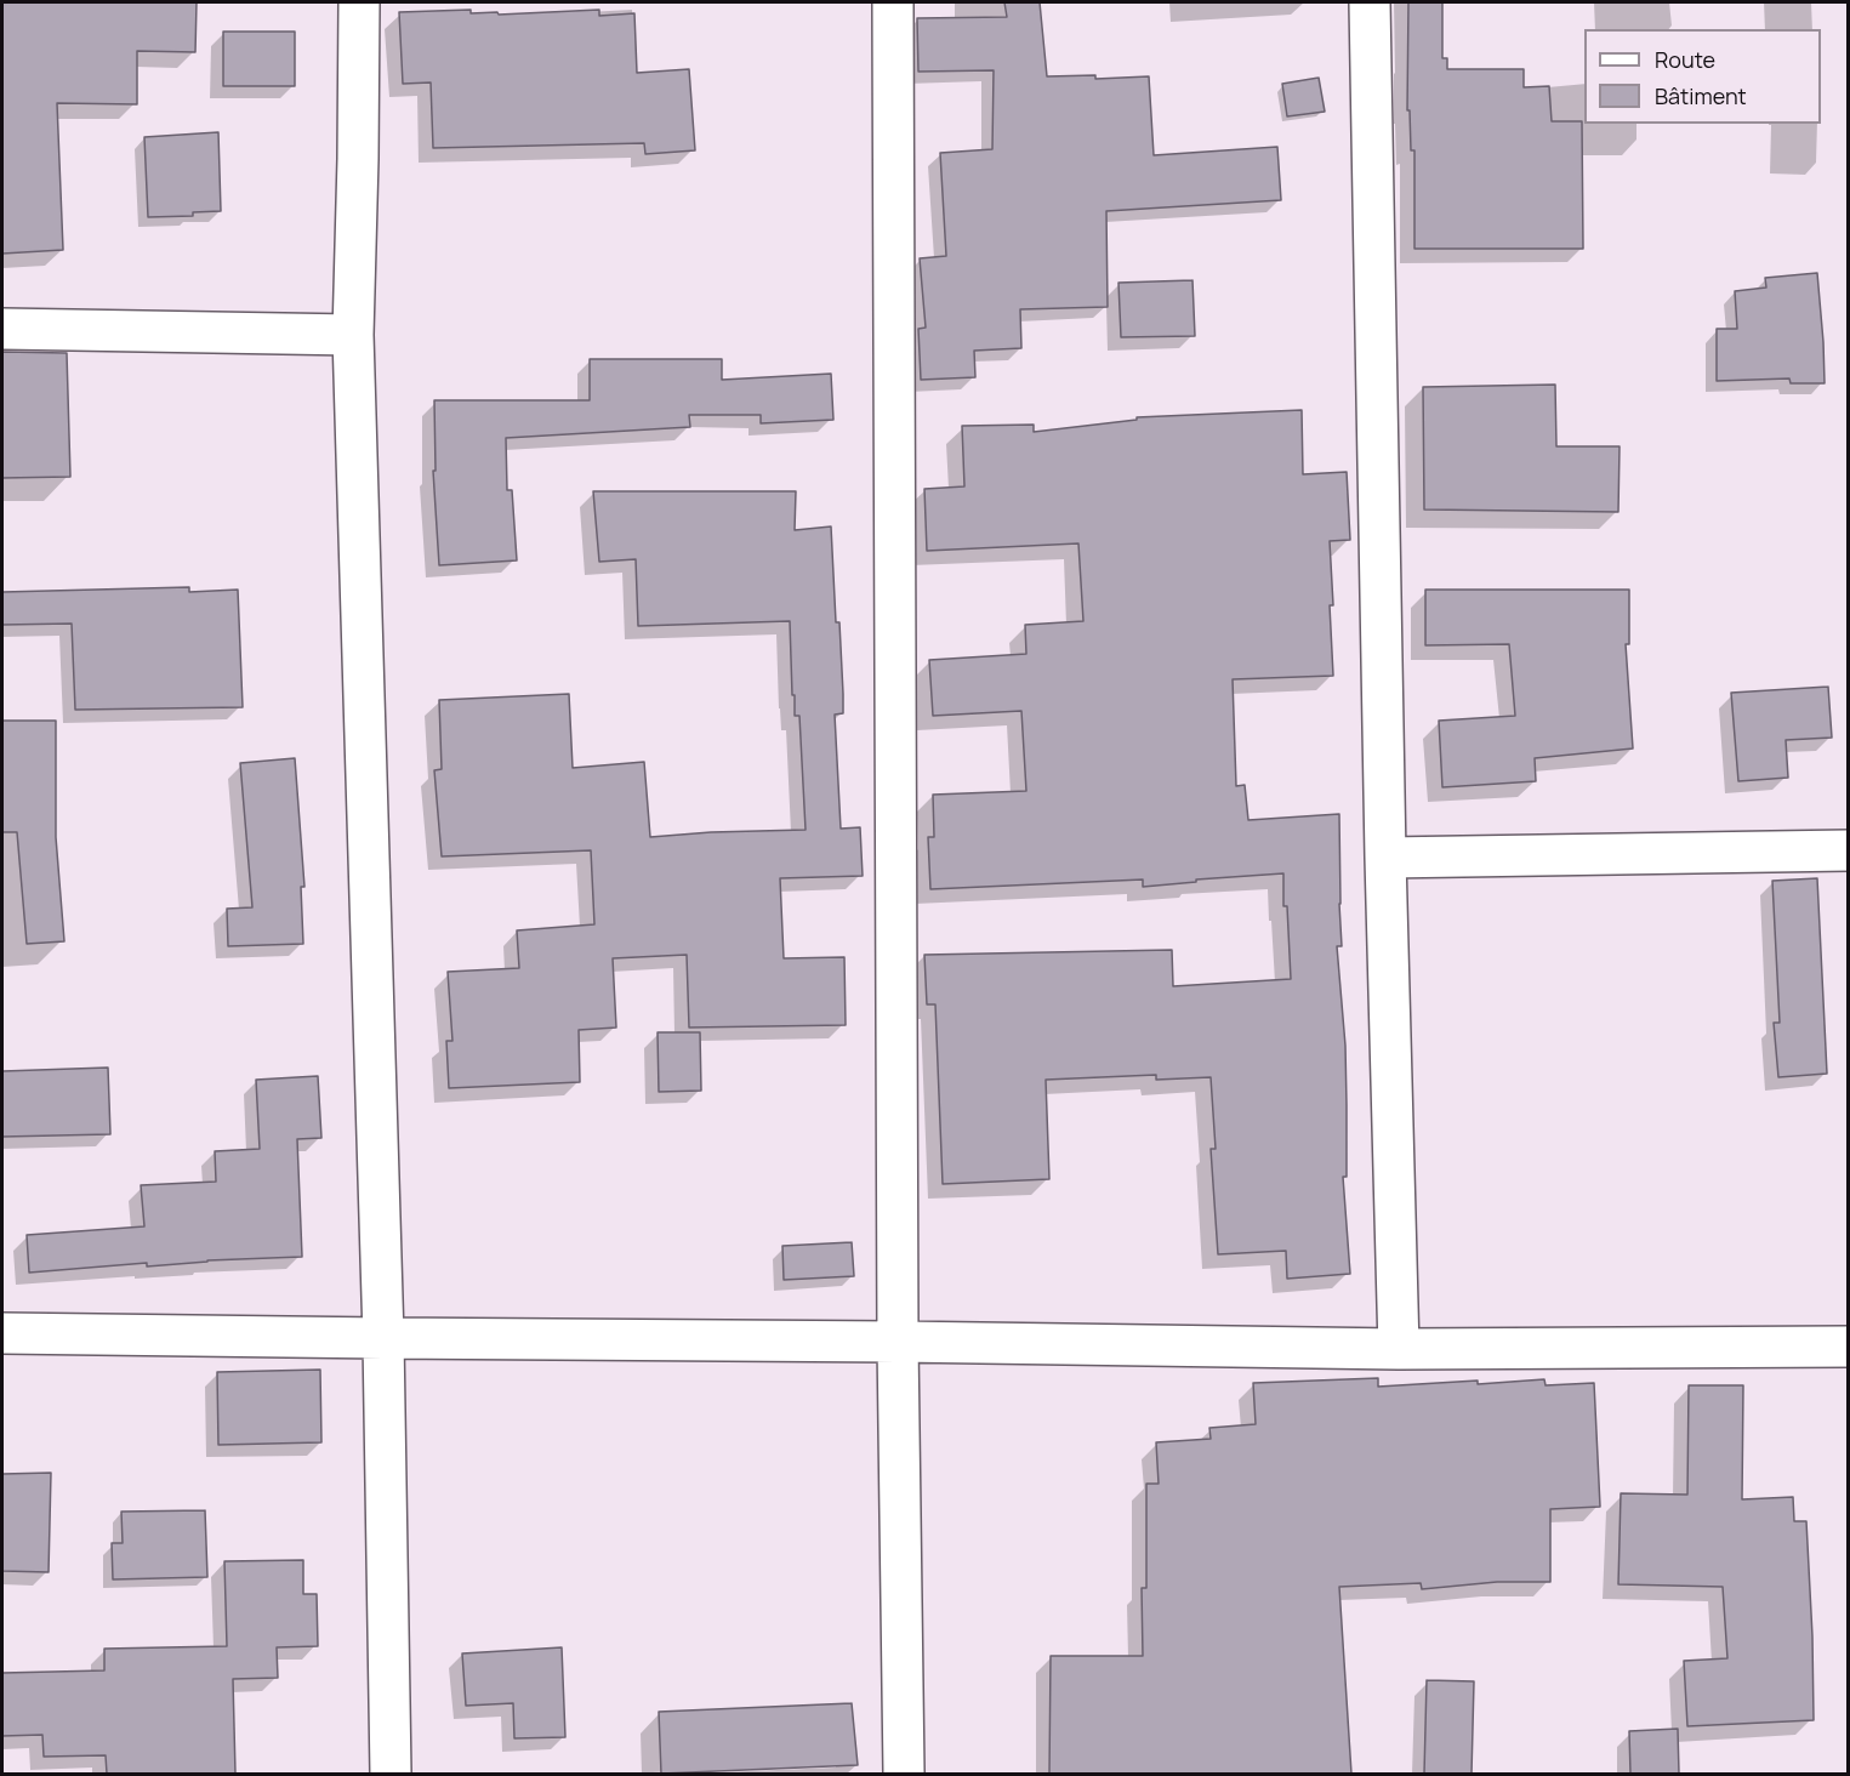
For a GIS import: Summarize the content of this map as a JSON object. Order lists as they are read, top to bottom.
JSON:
{
  "legend": ["Route", "Bâtiment"]
}
